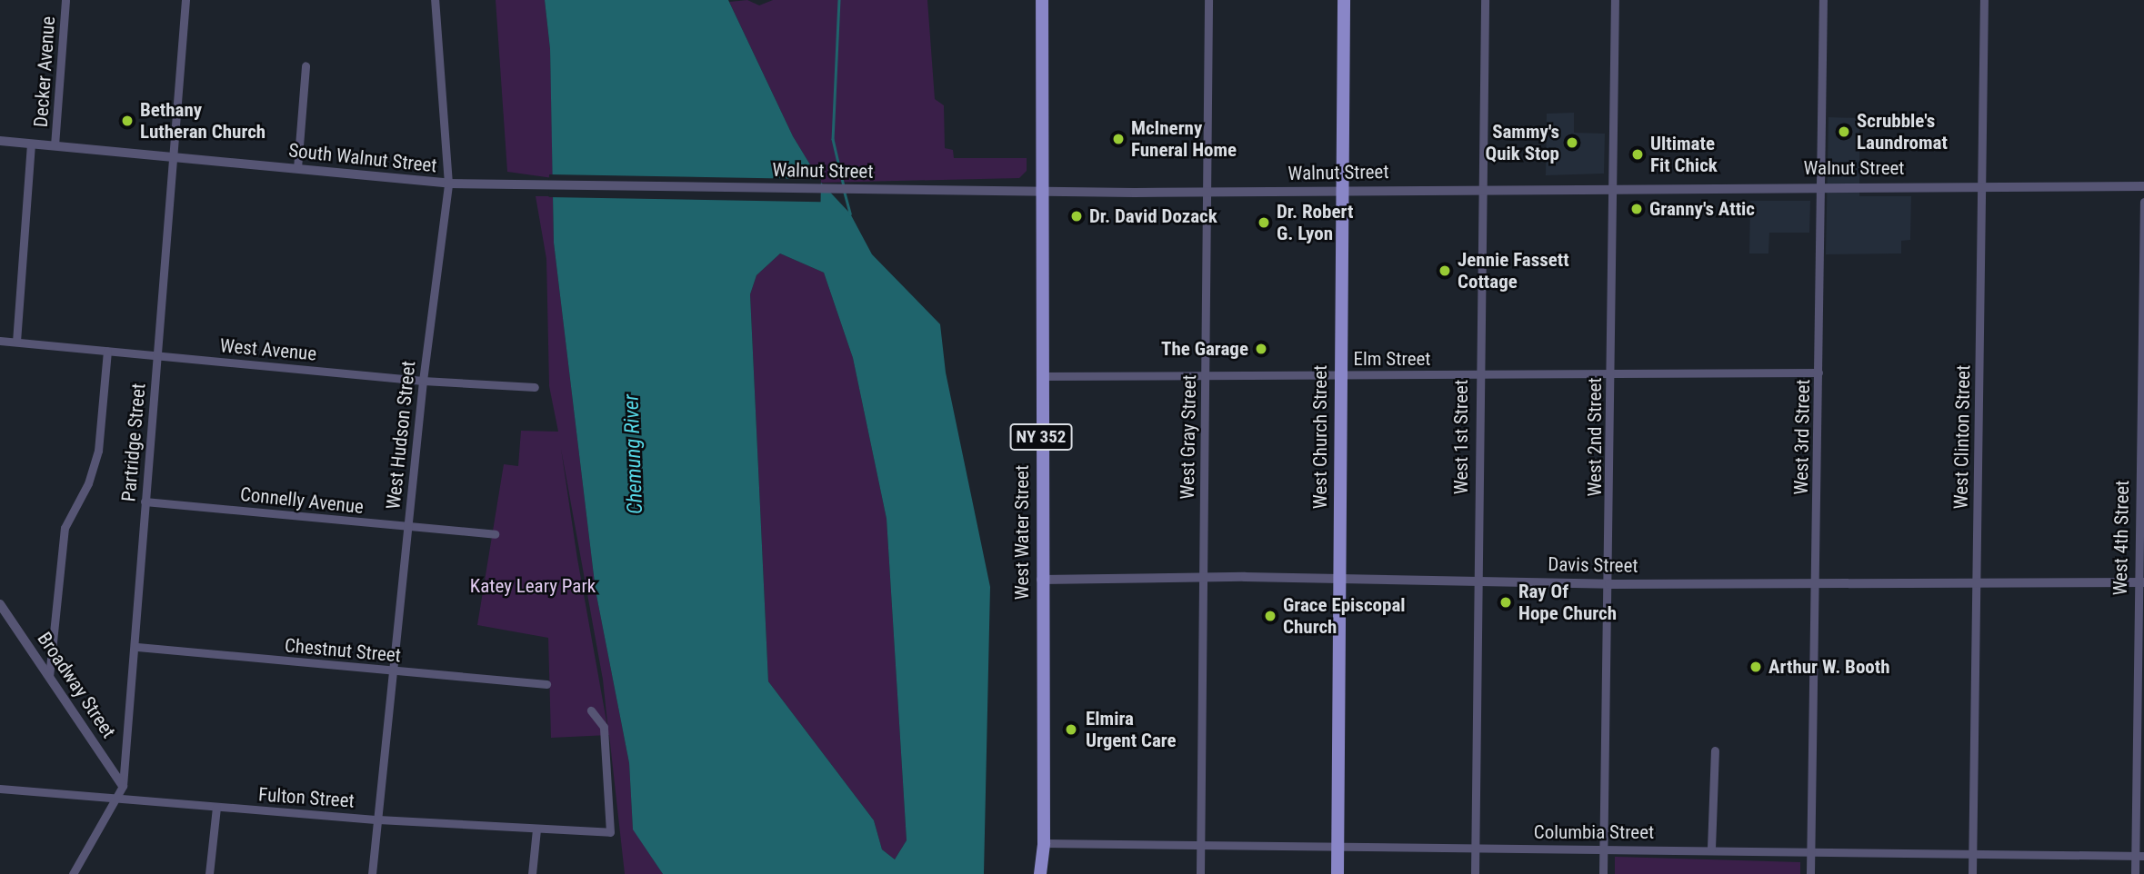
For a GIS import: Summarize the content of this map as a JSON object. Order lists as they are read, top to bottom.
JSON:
{
  "streets": {
    "main road": ["NY 352", "West Church Street", "West Water Street"],
    "street": [
      "Decker Avenue",
      "South Walnut Street",
      "Walnut Street",
      "West Avenue",
      "Elm Street",
      "West Hudson Street",
      "West Gray Street",
      "West 1st Street",
      "West 2nd Street",
      "West 3rd Street",
      "West Clinton Street",
      "Partridge Street",
      "Connelly Avenue",
      "West 4th Street",
      "Davis Street",
      "Chestnut Street",
      "Broadway Street",
      "Fulton Street",
      "Columbia Street"
    ]
  },
  "crossings": [
    ["Decker Avenue", "South Walnut Street"],
    ["South Walnut Street", "Walnut Street"],
    ["South Walnut Street", "West Hudson Street"],
    ["South Walnut Street", "Partridge Street"],
    ["Walnut Street", "West Gray Street"],
    ["Walnut Street", "West Church Street"],
    ["Walnut Street", "West 1st Street"],
    ["Walnut Street", "West 2nd Street"],
    ["Walnut Street", "West 3rd Street"],
    ["Walnut Street", "West Clinton Street"],
    ["Walnut Street", "West Water Street"],
    ["West Avenue", "West Hudson Street"],
    ["West Avenue", "Partridge Street"],
    ["Elm Street", "West Gray Street"],
    ["Elm Street", "West Church Street"],
    ["Elm Street", "West 1st Street"],
    ["Elm Street", "West 2nd Street"],
    ["Elm Street", "West 3rd Street"],
    ["Elm Street", "West Water Street"],
    ["West Hudson Street", "Connelly Avenue"],
    ["West Hudson Street", "Chestnut Street"],
    ["West Hudson Street", "Fulton Street"],
    ["West Gray Street", "Davis Street"],
    ["West Gray Street", "Columbia Street"],
    ["West Church Street", "Davis Street"],
    ["West Church Street", "Columbia Street"],
    ["West 1st Street", "Davis Street"],
    ["West 1st Street", "Columbia Street"],
    ["West 2nd Street", "Davis Street"],
    ["West 2nd Street", "Columbia Street"],
    ["West 3rd Street", "Davis Street"],
    ["West 3rd Street", "Columbia Street"],
    ["West Clinton Street", "Davis Street"],
    ["West Clinton Street", "Columbia Street"],
    ["Partridge Street", "Connelly Avenue"],
    ["Partridge Street", "Chestnut Street"],
    ["Partridge Street", "Broadway Street"],
    ["Partridge Street", "Fulton Street"],
    ["West Water Street", "Davis Street"],
    ["West Water Street", "Columbia Street"],
    ["West 4th Street", "Davis Street"],
    ["West 4th Street", "Columbia Street"]
  ],
  "water": ["Chemung River"],
  "parks": ["Katey Leary Park"],
  "places": [
    "Bethany Lutheran Church",
    "Scrubble's Laundromat",
    "McInerny Funeral Home",
    "Sammy's Quik Stop",
    "Ultimate Fit Chick",
    "Granny's Attic",
    "Dr. David Dozack",
    "Dr. Robert G. Lyon",
    "Jennie Fassett Cottage",
    "The Garage",
    "Ray Of Hope Church",
    "Grace Episcopal Church",
    "Arthur W. Booth",
    "Elmira Urgent Care"
  ]
}
